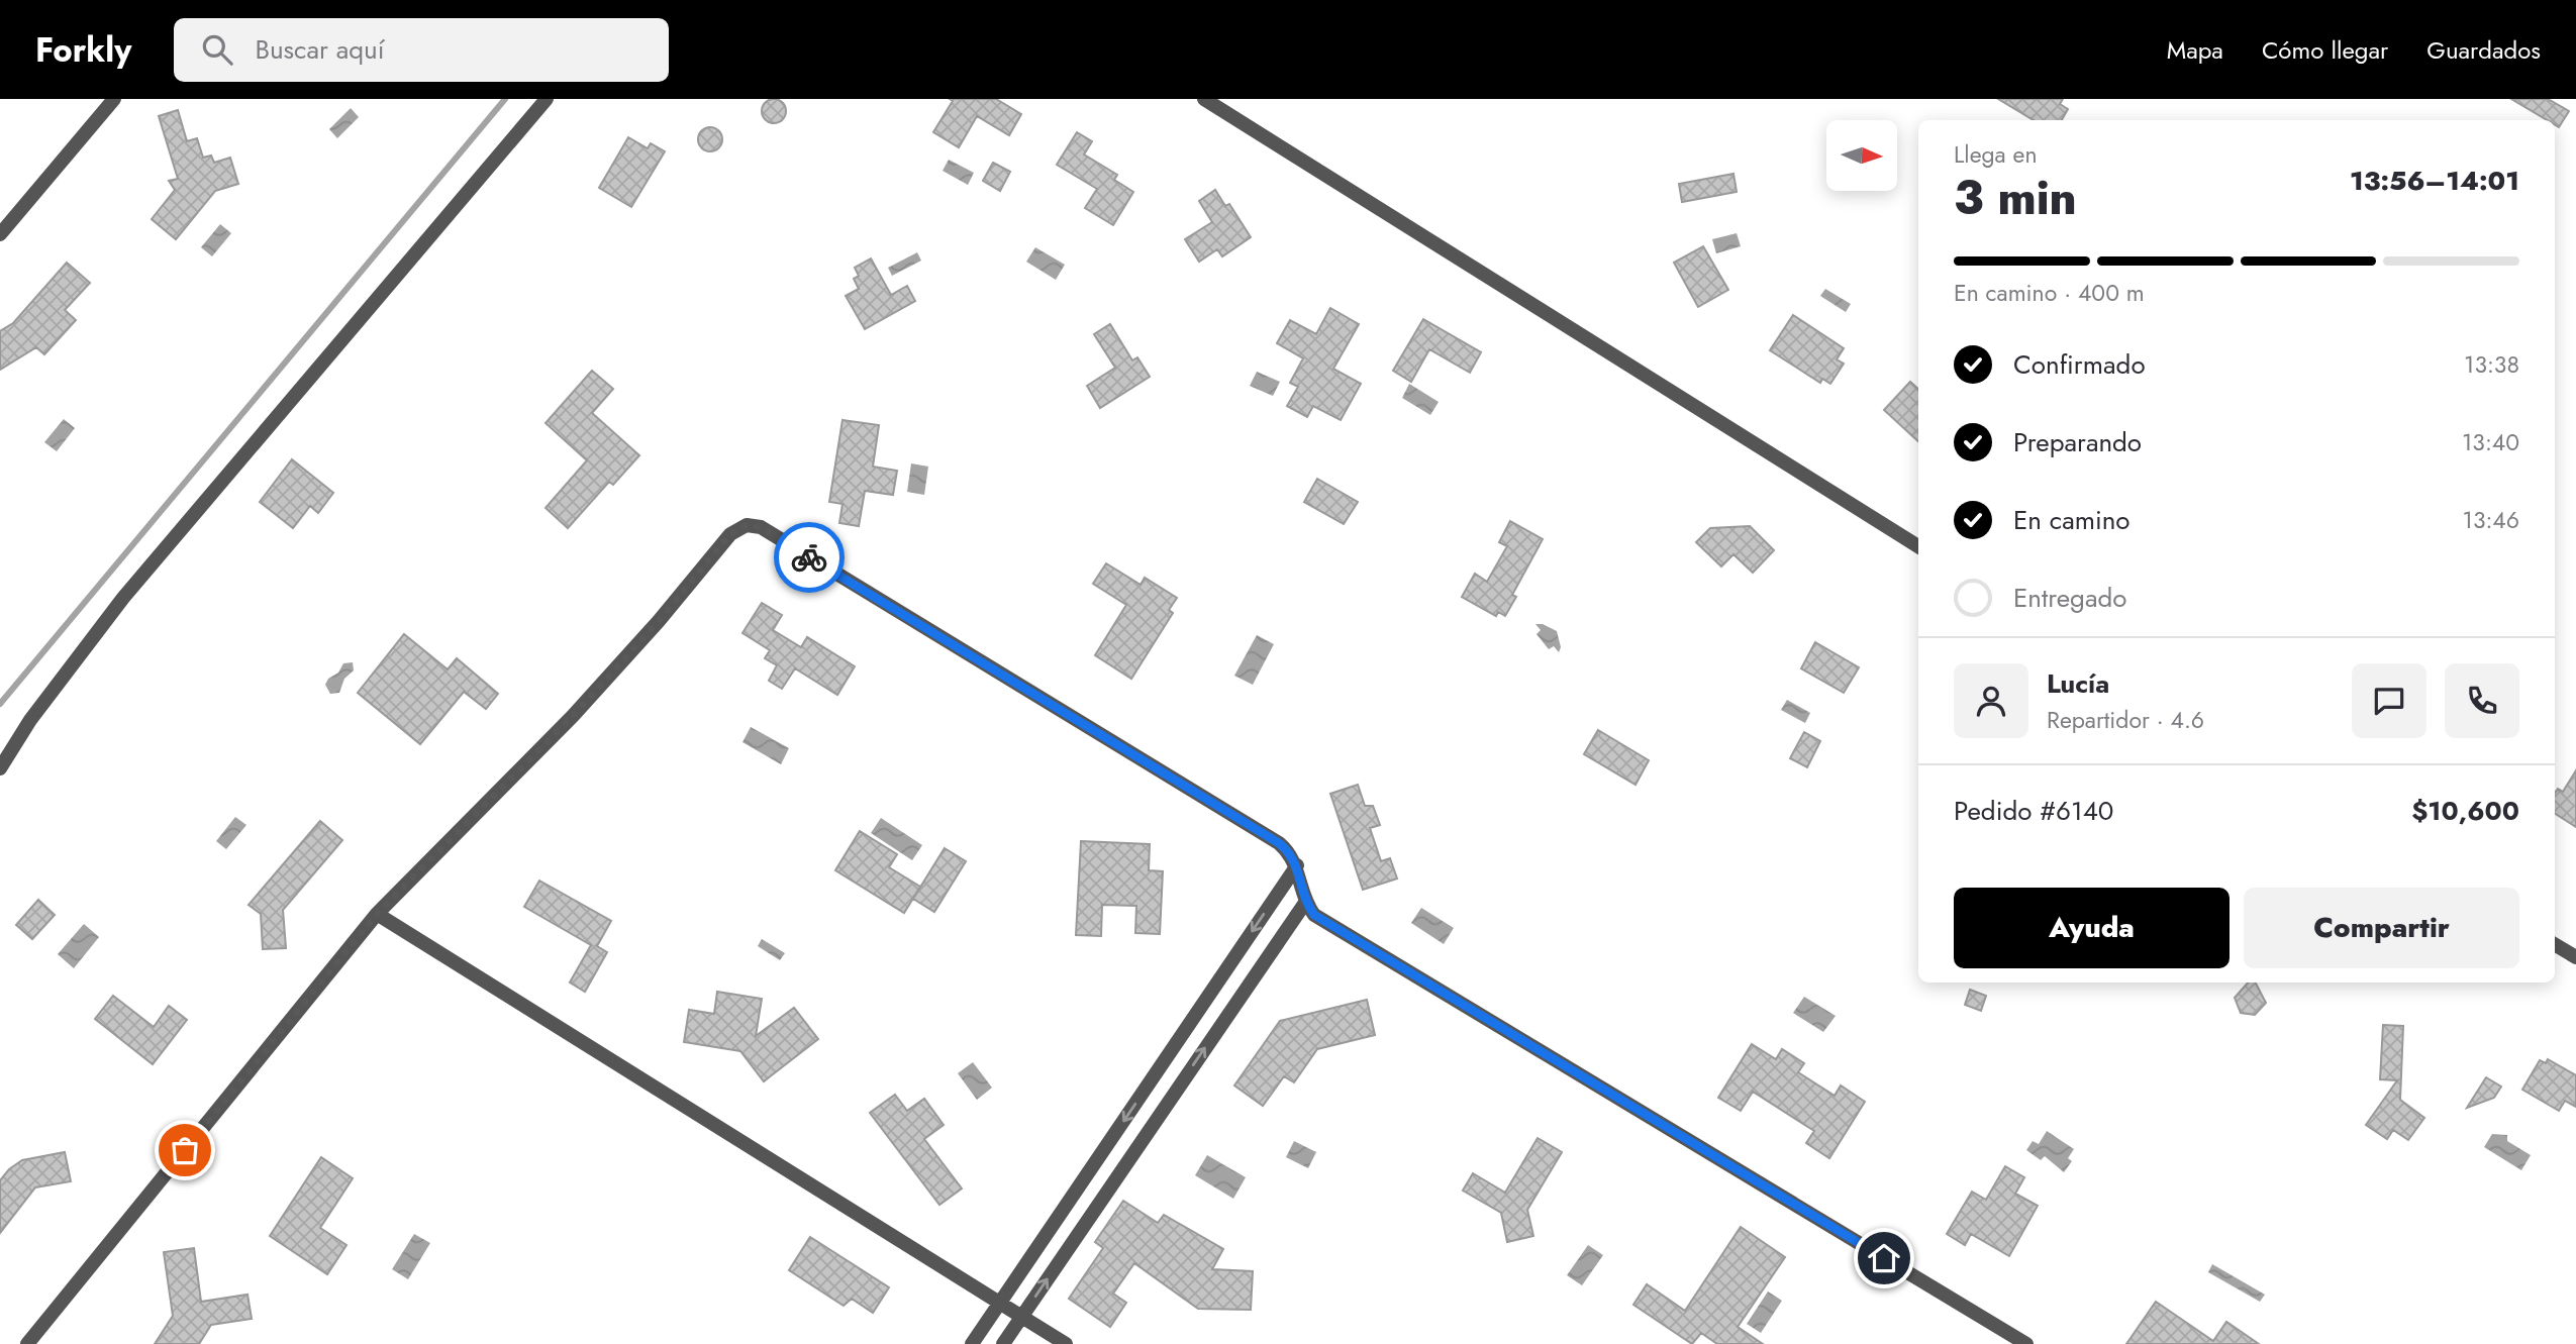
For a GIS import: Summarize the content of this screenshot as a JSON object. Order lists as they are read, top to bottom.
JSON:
{
  "north": "right",
  "page": {
    "header": "Forkly",
    "search": "Buscar aquí",
    "nav": ["Mapa", "Cómo llegar", "Guardados"],
    "heading": ["3 min", "Llega en", "13:56–14:01"],
    "panel": [
      "Lucía",
      "Repartidor · 4.6",
      "Pedido #6140",
      "$10,600"
    ],
    "bar": "En camino · 400 m",
    "list": [
      ["Confirmado", "13:38"],
      ["Preparando", "13:40"],
      ["En camino", "13:46"],
      "Entregado"
    ],
    "buttons": ["Ayuda", "Compartir"]
  }
}
